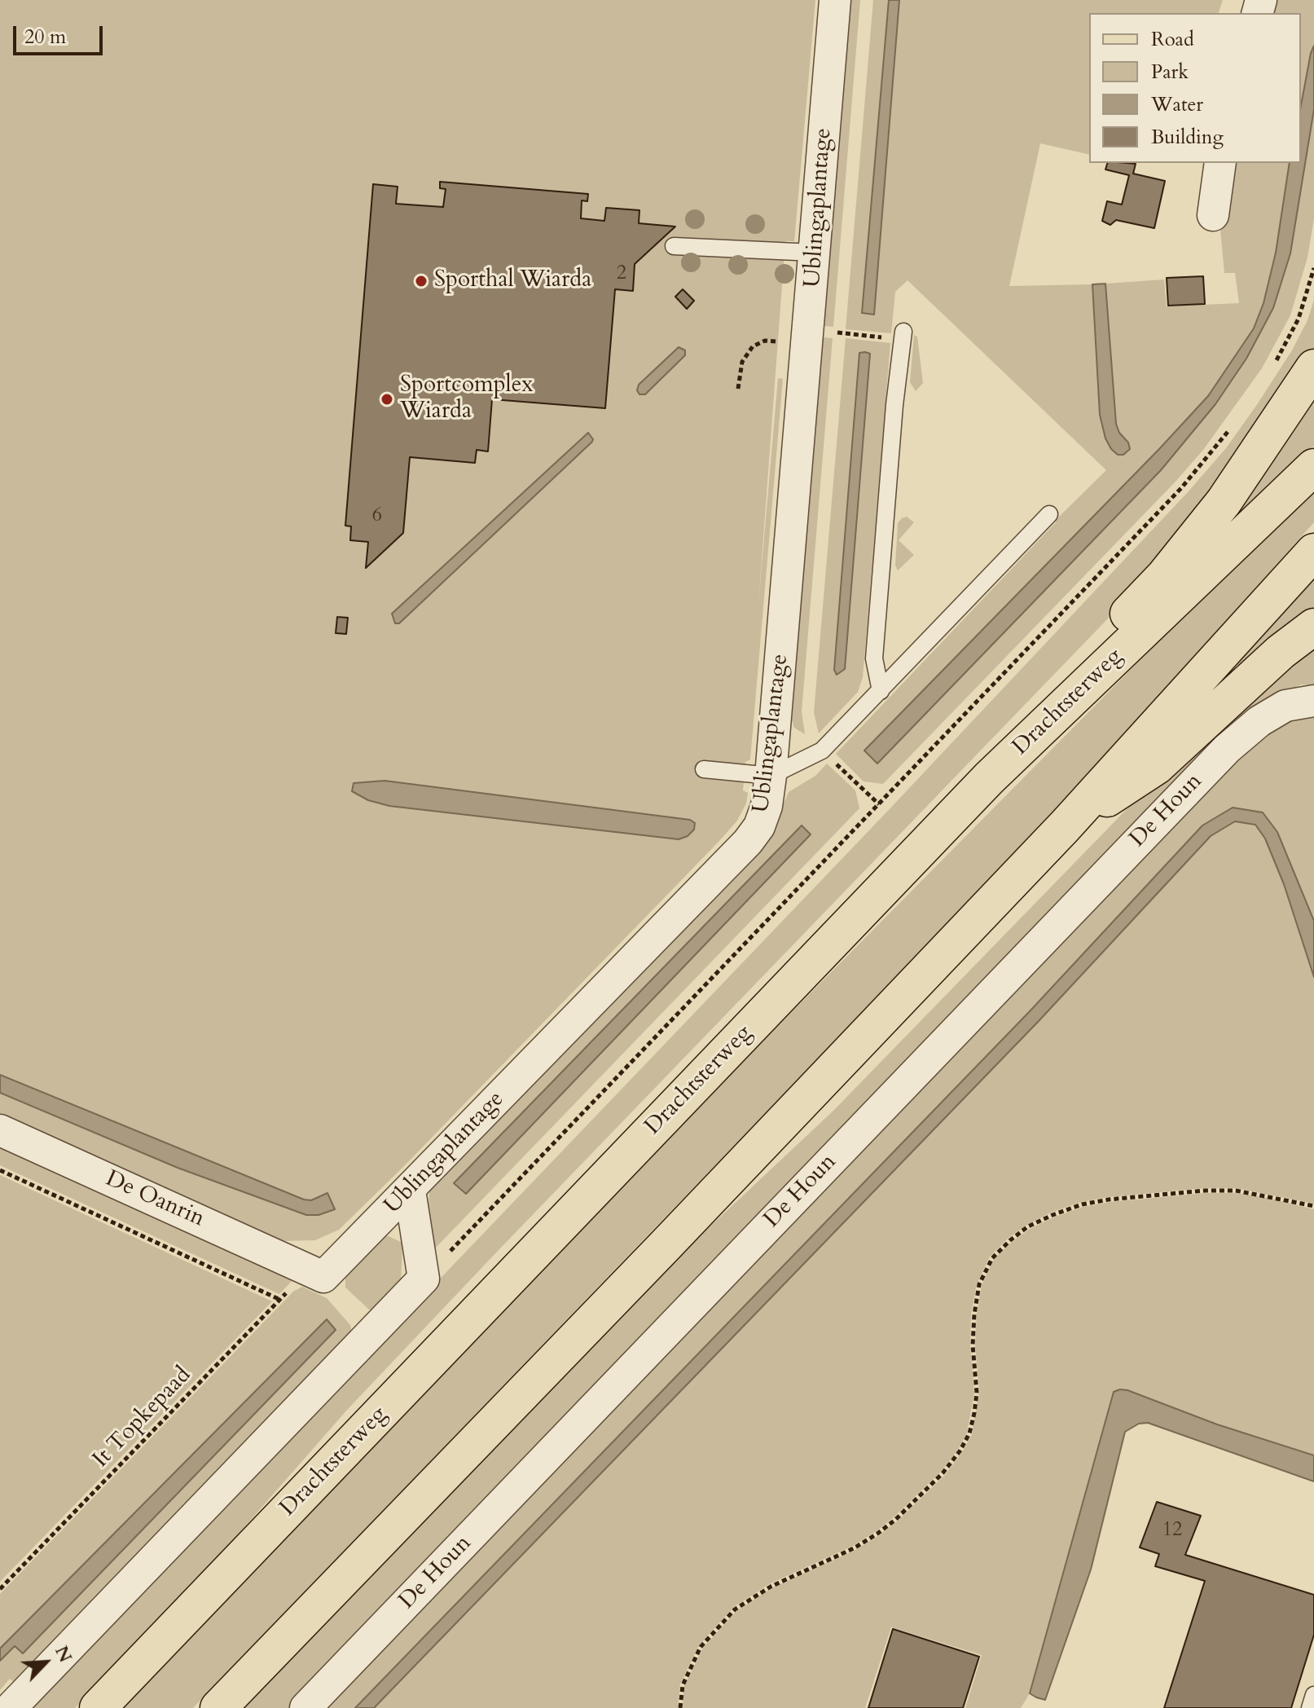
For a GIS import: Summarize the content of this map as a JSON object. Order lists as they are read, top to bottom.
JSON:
{
  "streets": {
    "main road": ["Drachtsterweg"],
    "street": ["Ublingaplantage", "De Houn", "De Oanrin"],
    "path": ["It Topkepaad"]
  },
  "crossings": [
    ["Ublingaplantage", "De Oanrin"],
    ["Ublingaplantage", "It Topkepaad"],
    ["De Oanrin", "It Topkepaad"]
  ],
  "places": ["Sporthal Wiarda", "Sportcomplex Wiarda"],
  "house_numbers": ["2", "6", "12"],
  "legend": [
    "Road",
    "Park",
    "Water",
    "Building"
  ],
  "scale_bar": "20 m",
  "north": "top right"
}
